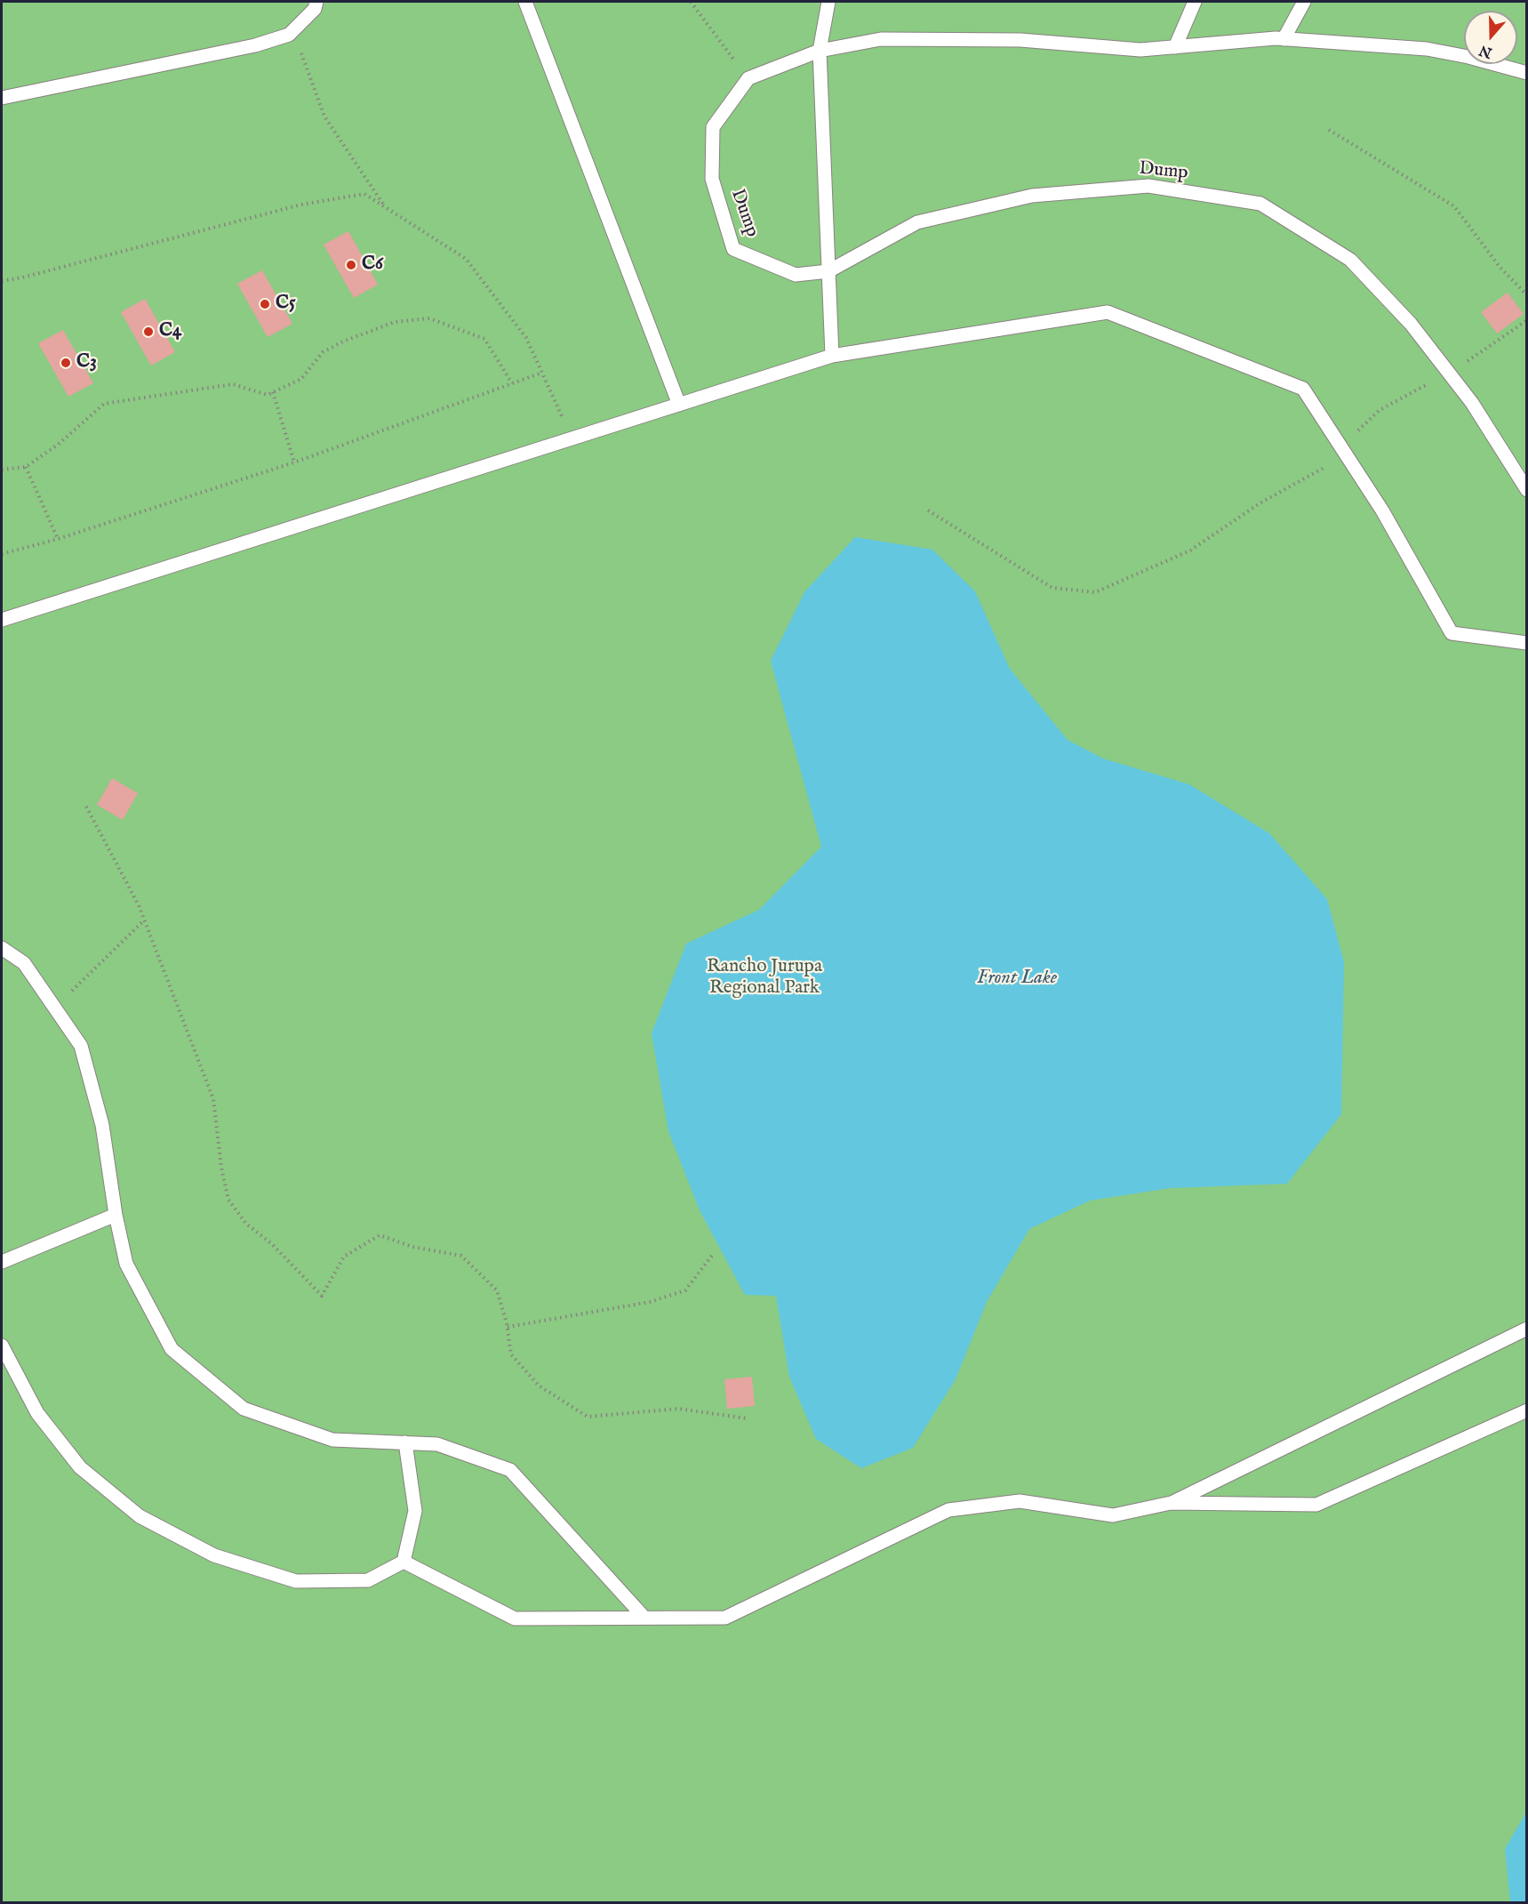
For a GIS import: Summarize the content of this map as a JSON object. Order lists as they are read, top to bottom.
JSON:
{
  "streets": {
    "lane": ["Dump"]
  },
  "water": ["Front Lake"],
  "parks": ["Rancho Jurupa Regional Park"],
  "places": [
    "C6",
    "C5",
    "C4",
    "C3"
  ],
  "north": "bottom"
}
